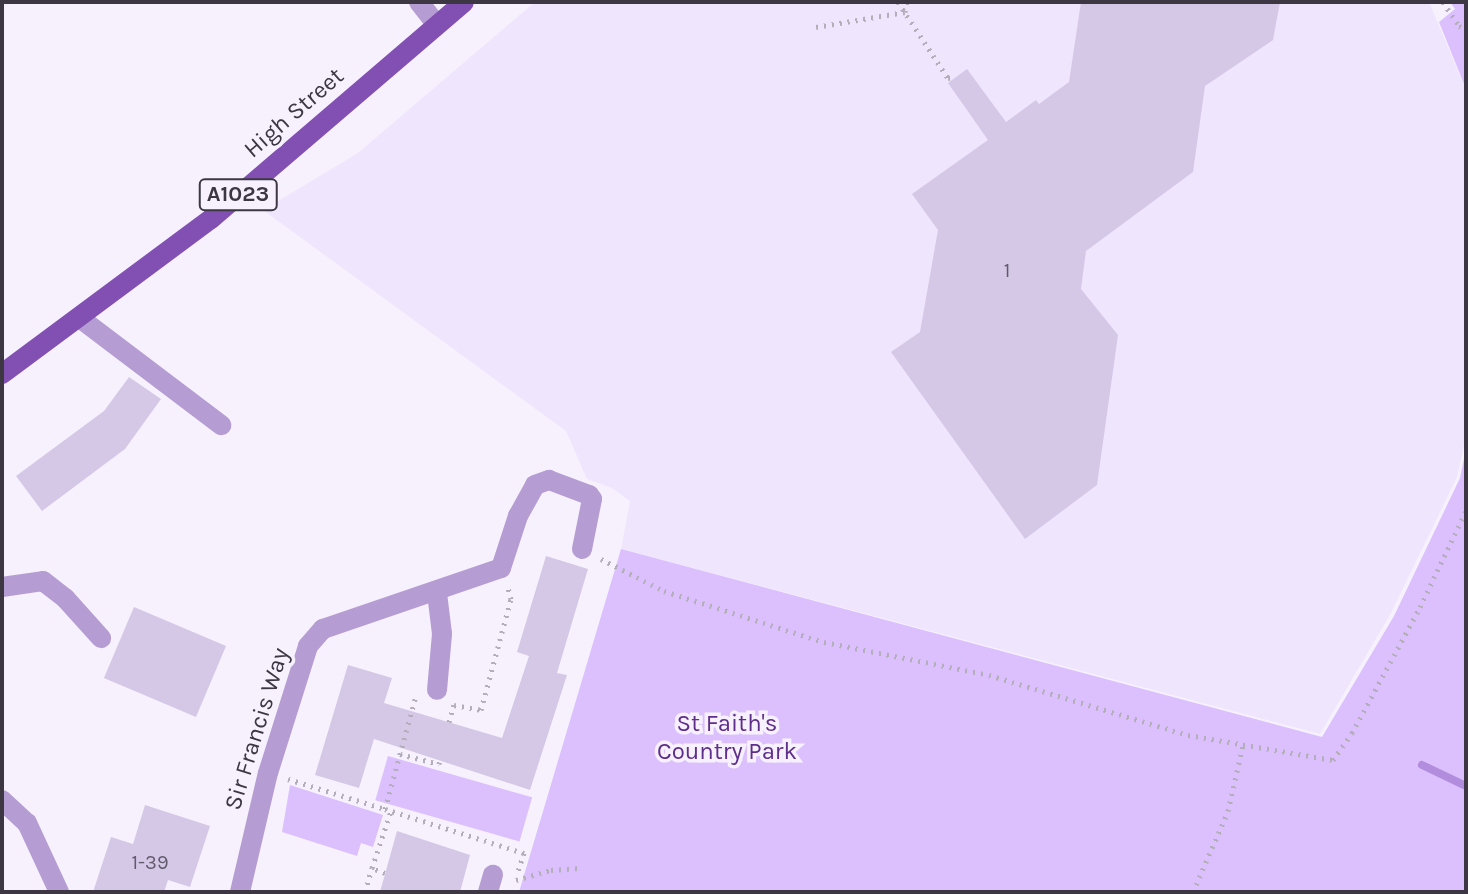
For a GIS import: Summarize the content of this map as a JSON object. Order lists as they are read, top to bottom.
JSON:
{
  "streets": {
    "main road": ["High Street", "A1023"],
    "street": ["Sir Francis Way"]
  },
  "parks": ["St Faith's Country Park"],
  "house_numbers": ["1", "1-39"]
}
